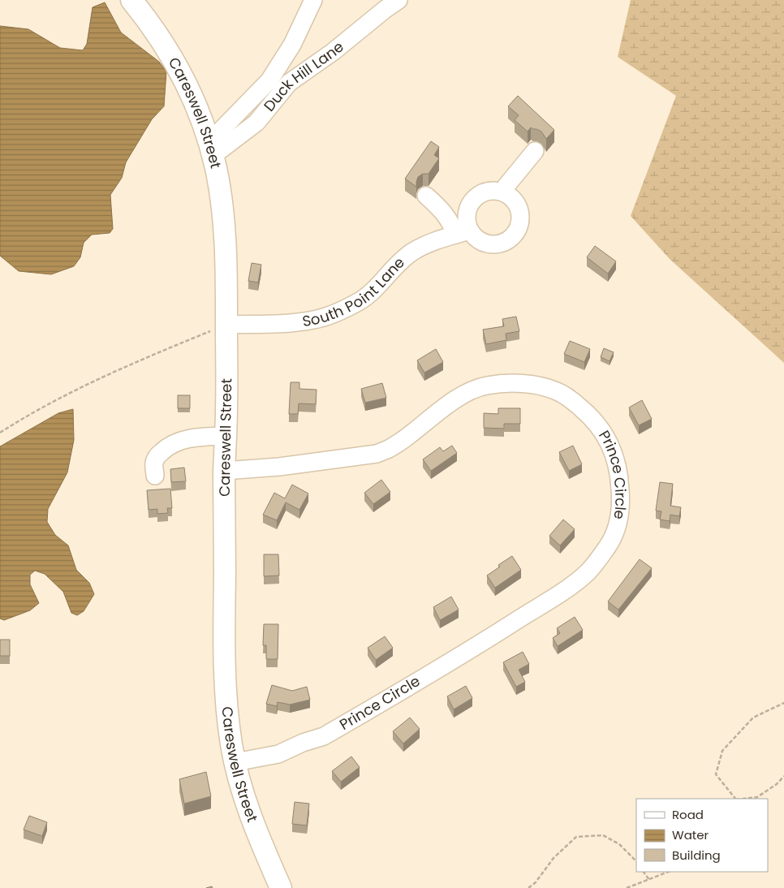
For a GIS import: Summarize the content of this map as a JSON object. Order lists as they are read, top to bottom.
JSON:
{
  "streets": {
    "main road": ["Careswell Street"],
    "street": ["Duck Hill Lane", "South Point Lane", "Prince Circle"]
  },
  "crossings": [
    ["Duck Hill Lane", "Careswell Street"],
    ["Careswell Street", "South Point Lane"],
    ["Careswell Street", "Prince Circle"]
  ],
  "legend": ["Road", "Water", "Building"]
}
